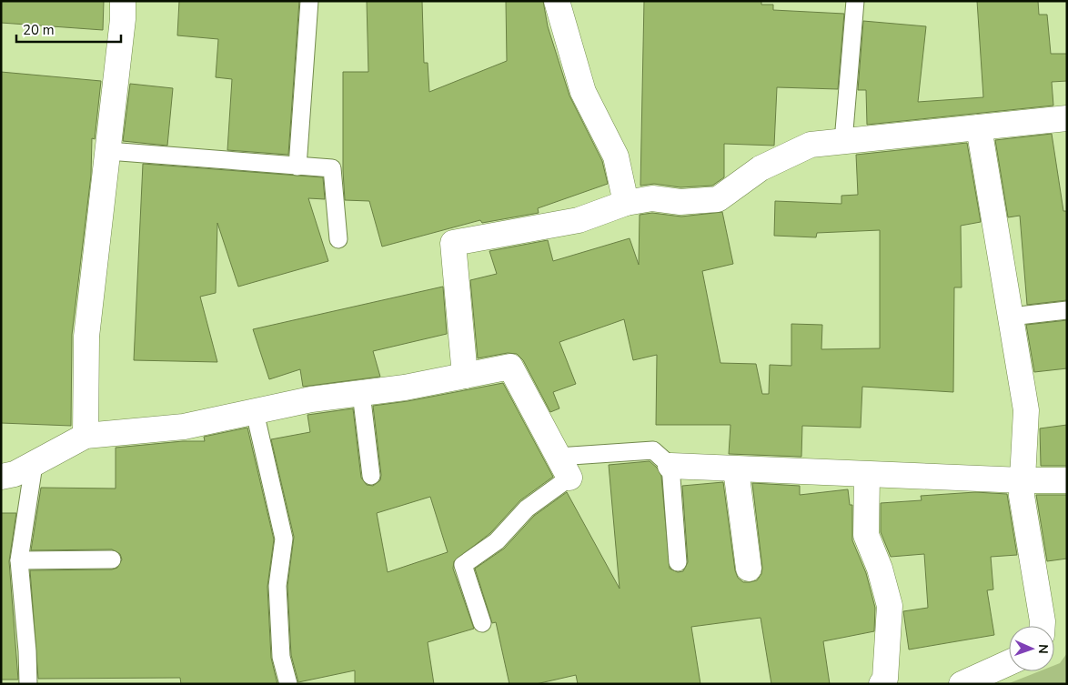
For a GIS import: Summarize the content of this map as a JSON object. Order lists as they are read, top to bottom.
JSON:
{
  "scale_bar": "20 m",
  "north": "right"
}
